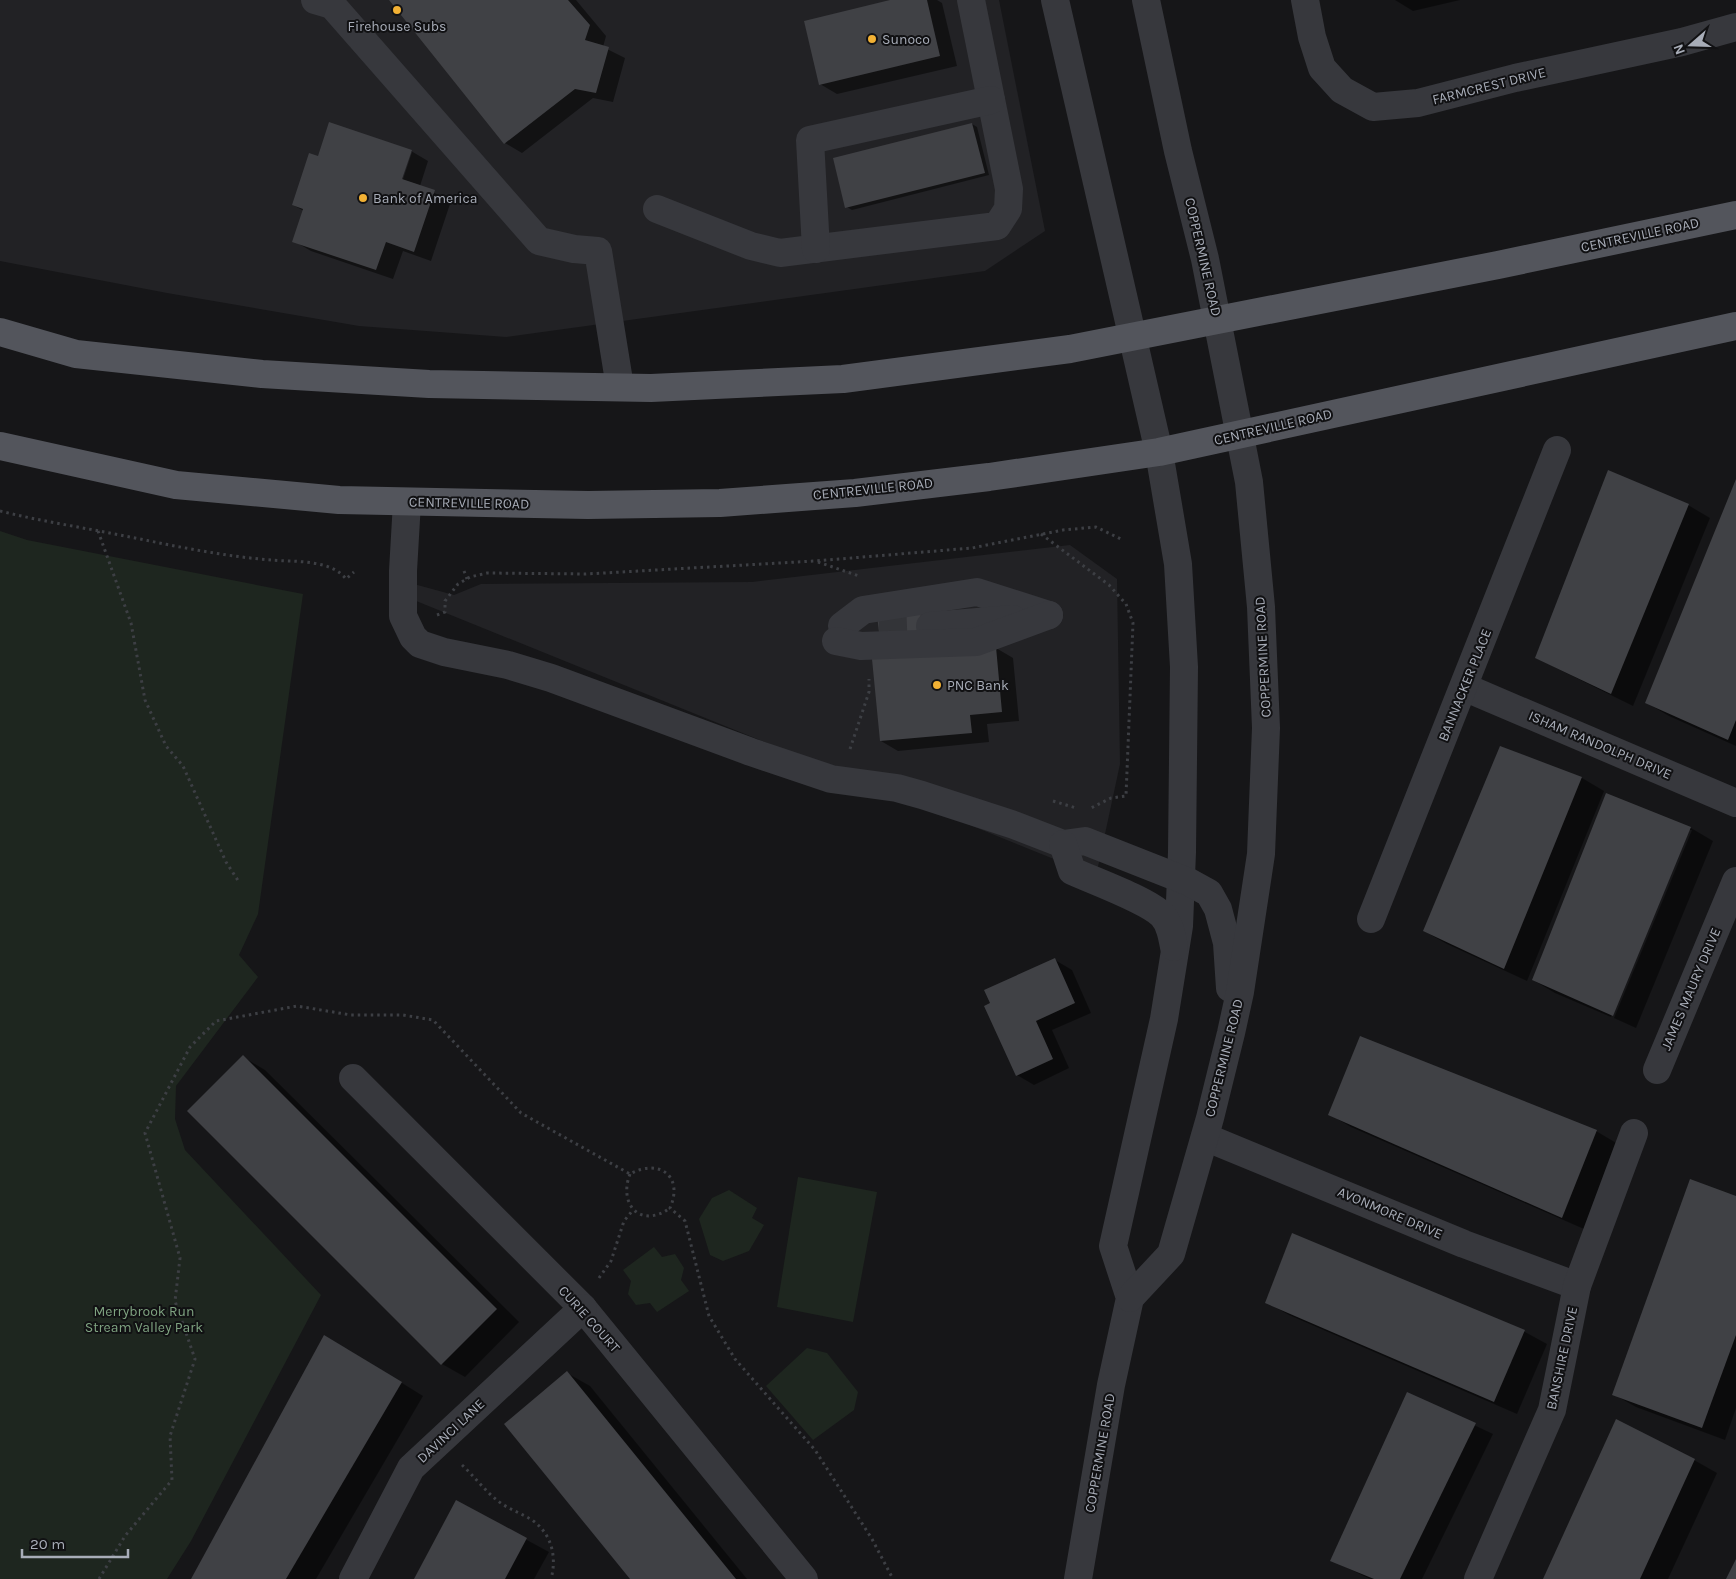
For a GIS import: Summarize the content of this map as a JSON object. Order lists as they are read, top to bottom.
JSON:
{
  "streets": {
    "main road": ["CENTREVILLE ROAD"],
    "street": [
      "FARMCREST DRIVE",
      "COPPERMINE ROAD",
      "BANNACKER PLACE",
      "ISHAM RANDOLPH DRIVE",
      "JAMES MAURY DRIVE",
      "AVONMORE DRIVE",
      "CURIE COURT",
      "BANSHIRE DRIVE",
      "DAVINCI LANE"
    ]
  },
  "crossings": [
    ["CENTREVILLE ROAD", "COPPERMINE ROAD"],
    ["COPPERMINE ROAD", "AVONMORE DRIVE"],
    ["BANNACKER PLACE", "ISHAM RANDOLPH DRIVE"],
    ["AVONMORE DRIVE", "BANSHIRE DRIVE"],
    ["CURIE COURT", "DAVINCI LANE"]
  ],
  "parks": ["Merrybrook Run Stream Valley Park"],
  "places": [
    "Firehouse Subs",
    "Sunoco",
    "Bank of America",
    "PNC Bank"
  ],
  "scale_bar": "20 m",
  "north": "left"
}
